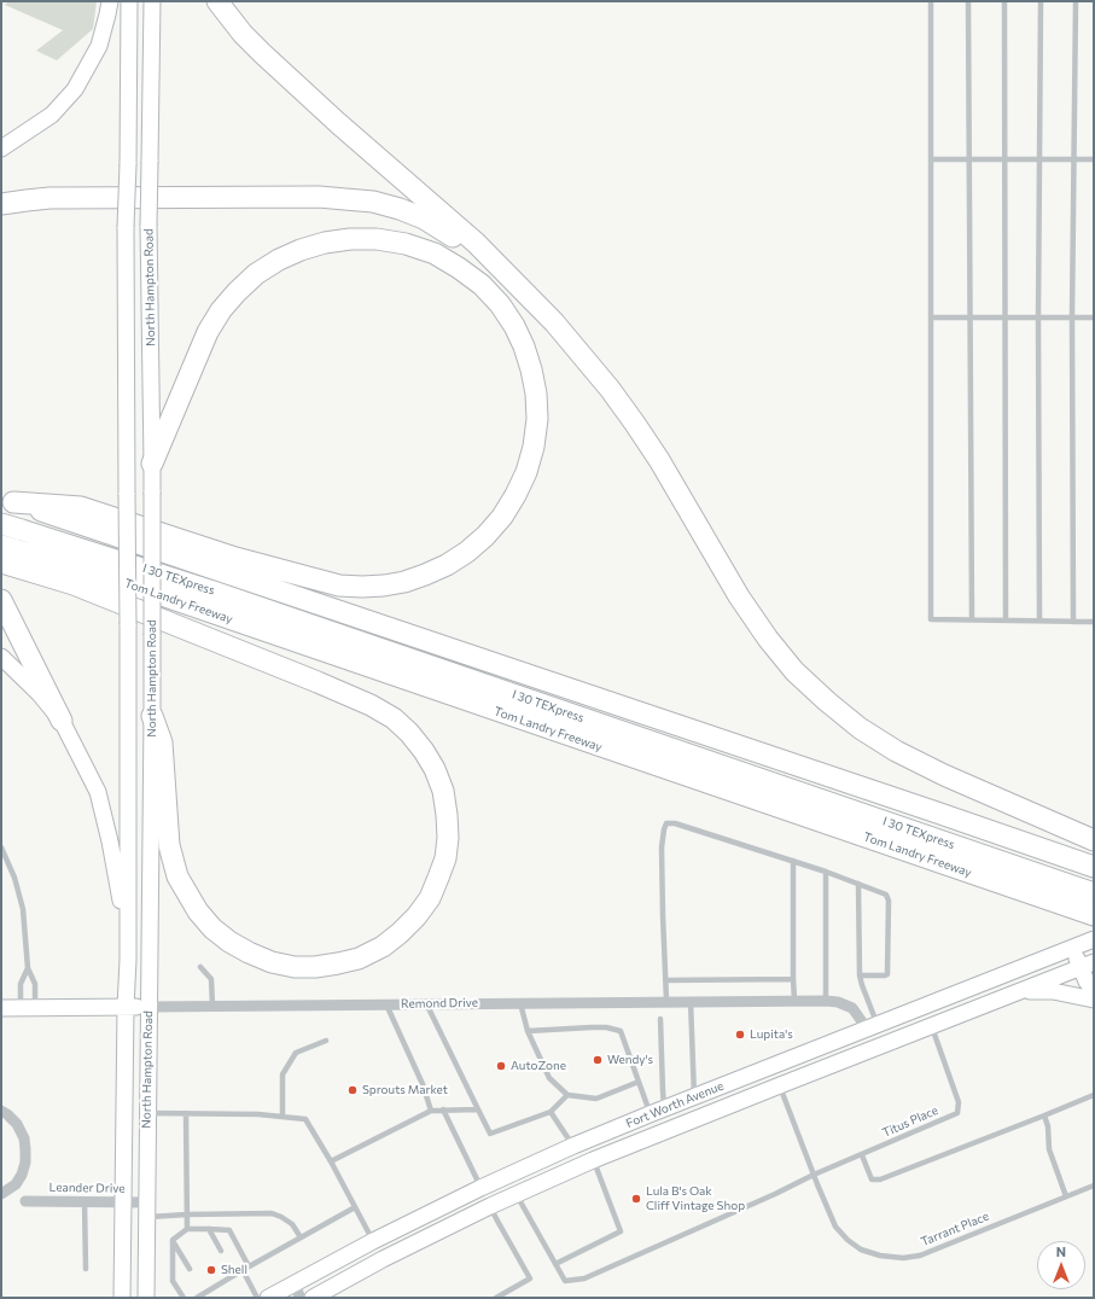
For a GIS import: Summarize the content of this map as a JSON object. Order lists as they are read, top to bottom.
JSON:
{
  "streets": {
    "highway": ["I 30 TEXpress", "Tom Landry Freeway"],
    "main road": ["North Hampton Road", "Remond Drive", "Fort Worth Avenue"],
    "street": ["Leander Drive"],
    "lane": ["Titus Place", "Tarrant Place"]
  },
  "crossings": [
    ["North Hampton Road", "Remond Drive"],
    ["North Hampton Road", "Leander Drive"],
    ["Remond Drive", "Fort Worth Avenue"],
    ["Fort Worth Avenue", "Titus Place"],
    ["Fort Worth Avenue", "Tarrant Place"],
    ["Titus Place", "Tarrant Place"]
  ],
  "places": [
    "Lupita's",
    "Wendy's",
    "AutoZone",
    "Sprouts Market",
    "Lula B's Oak Cliff Vintage Shop",
    "Shell"
  ],
  "north": "top"
}
